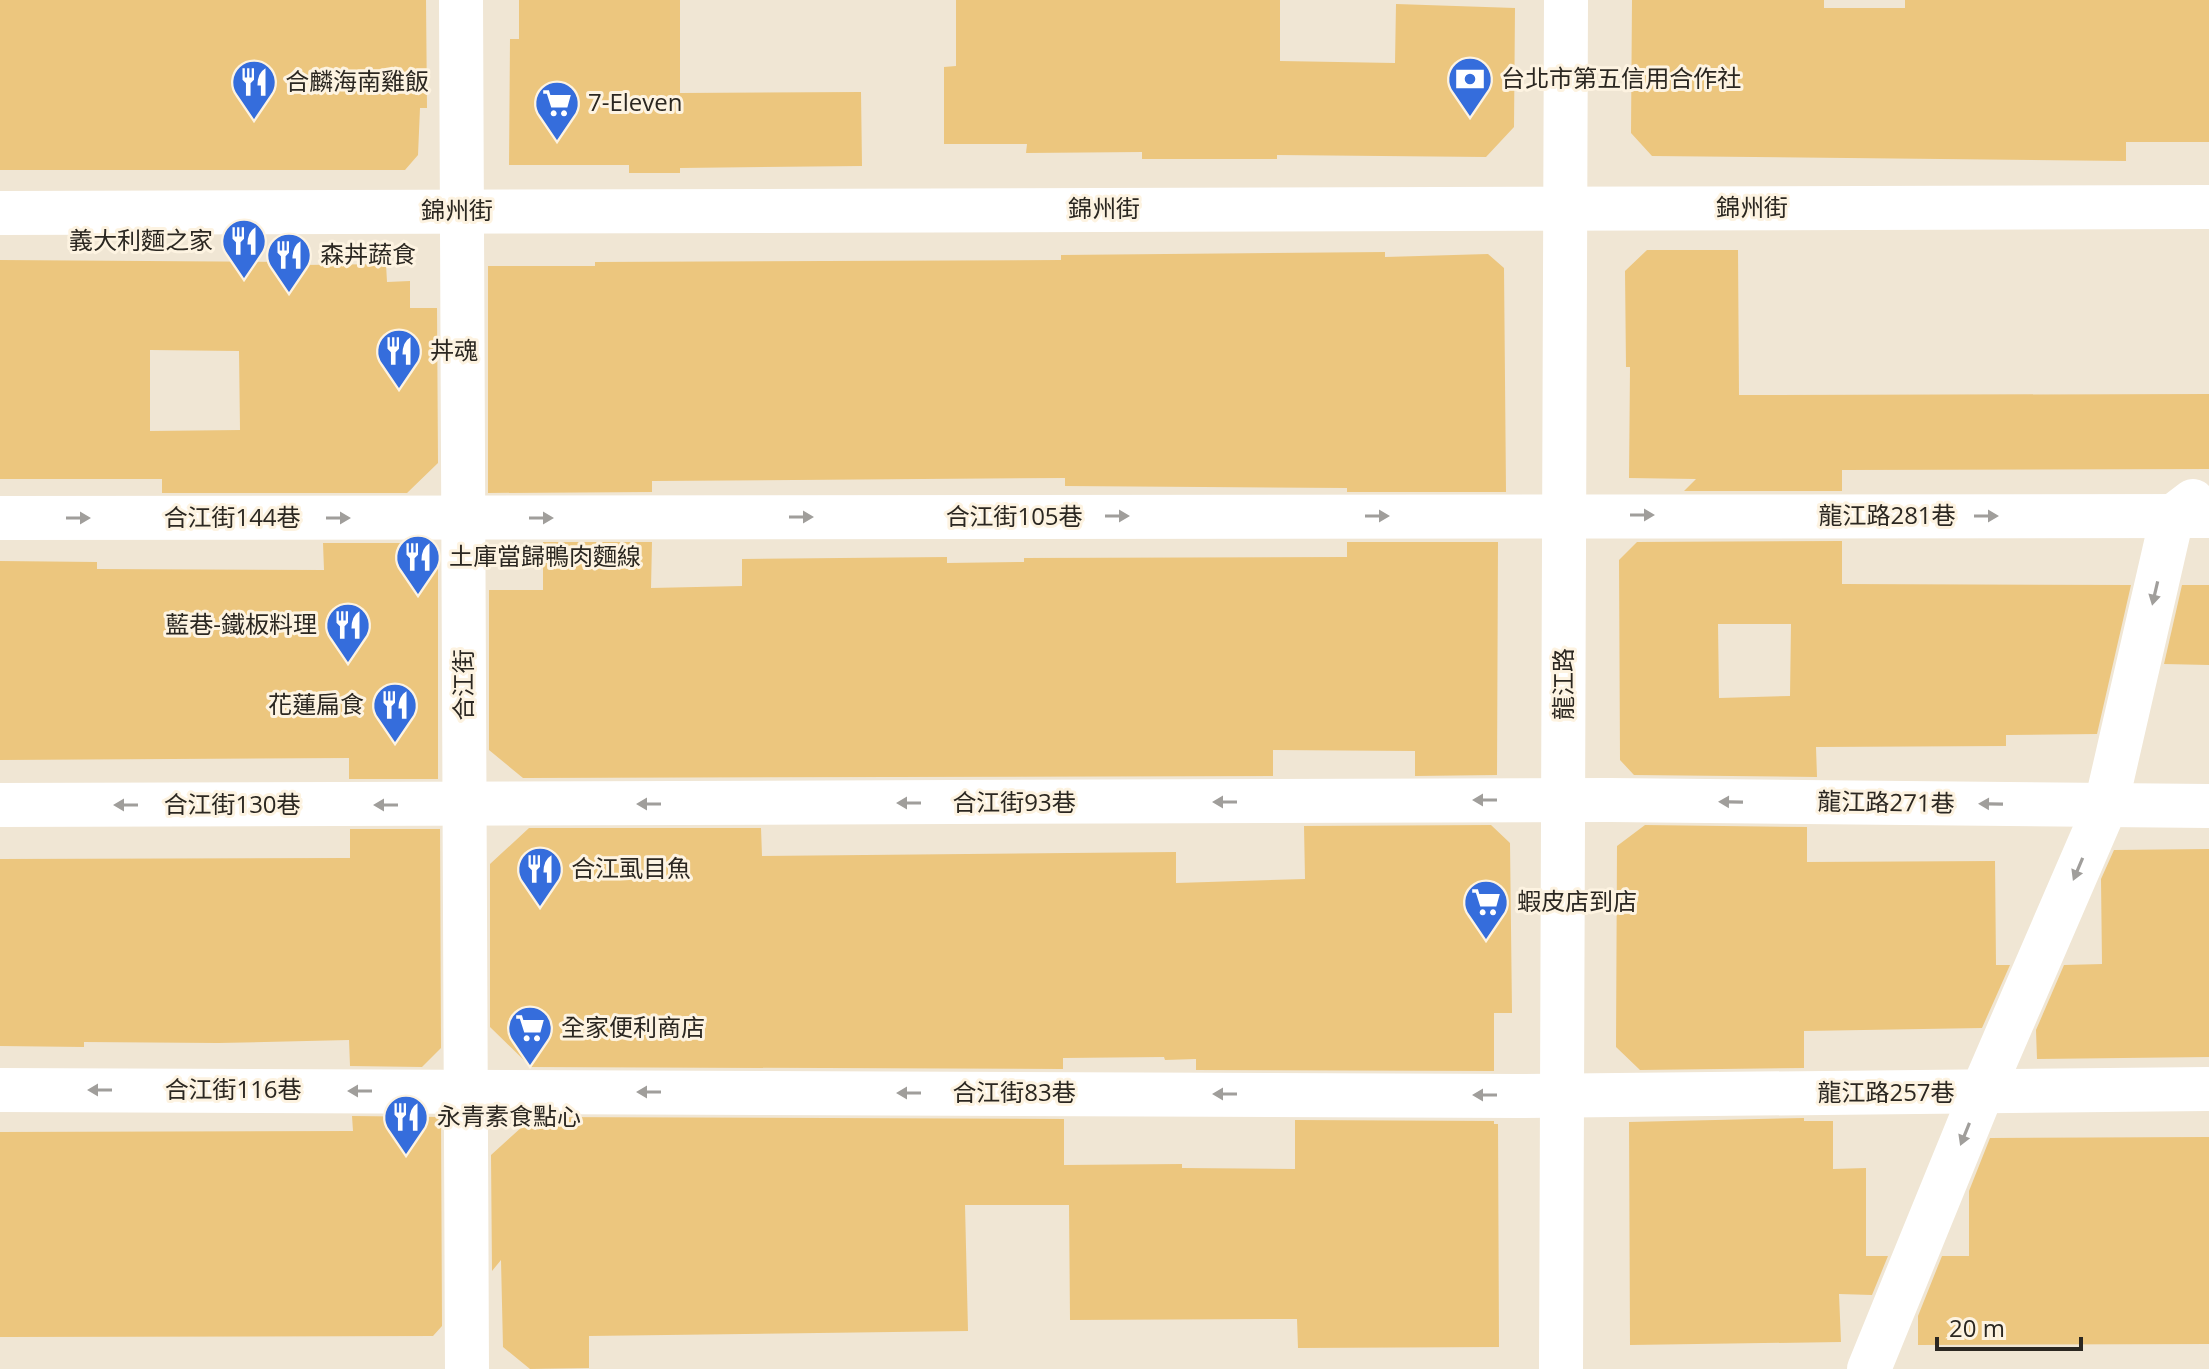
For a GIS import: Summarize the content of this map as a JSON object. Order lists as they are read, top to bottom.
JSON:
{
  "streets": {
    "street": [
      "錦州街",
      "龍江路281巷",
      "合江街105巷",
      "合江街144巷",
      "龍江路",
      "合江街",
      "合江街93巷",
      "龍江路271巷",
      "合江街130巷",
      "合江街116巷",
      "合江街83巷",
      "龍江路257巷"
    ]
  },
  "crossings": [
    ["錦州街", "龍江路"],
    ["錦州街", "合江街"],
    ["龍江路281巷", "合江街105巷"],
    ["龍江路281巷", "龍江路"],
    ["合江街105巷", "合江街144巷"],
    ["合江街105巷", "龍江路"],
    ["合江街105巷", "合江街"],
    ["合江街144巷", "合江街"],
    ["龍江路", "合江街93巷"],
    ["龍江路", "龍江路271巷"],
    ["龍江路", "合江街83巷"],
    ["龍江路", "龍江路257巷"],
    ["合江街", "合江街93巷"],
    ["合江街", "合江街130巷"],
    ["合江街", "合江街116巷"],
    ["合江街", "合江街83巷"],
    ["合江街93巷", "龍江路271巷"],
    ["合江街93巷", "合江街130巷"],
    ["合江街116巷", "合江街83巷"],
    ["合江街83巷", "龍江路257巷"]
  ],
  "one_way": [
    "龍江路281巷",
    "合江街105巷",
    "合江街144巷",
    "合江街93巷",
    "龍江路271巷",
    "合江街130巷",
    "合江街116巷",
    "合江街83巷"
  ],
  "places": {
    "bank": ["台北市第五信用合作社"],
    "restaurant": [
      "合麟海南雞飯",
      "義大利麵之家",
      "森丼蔬食",
      "丼魂",
      "土庫當歸鴨肉麵線",
      "藍巷-鐵板料理",
      "花蓮扁食",
      "合江虱目魚",
      "永青素食點心"
    ],
    "supermarket": ["7-Eleven", "蝦皮店到店", "全家便利商店"]
  },
  "scale_bar": "20 m"
}
